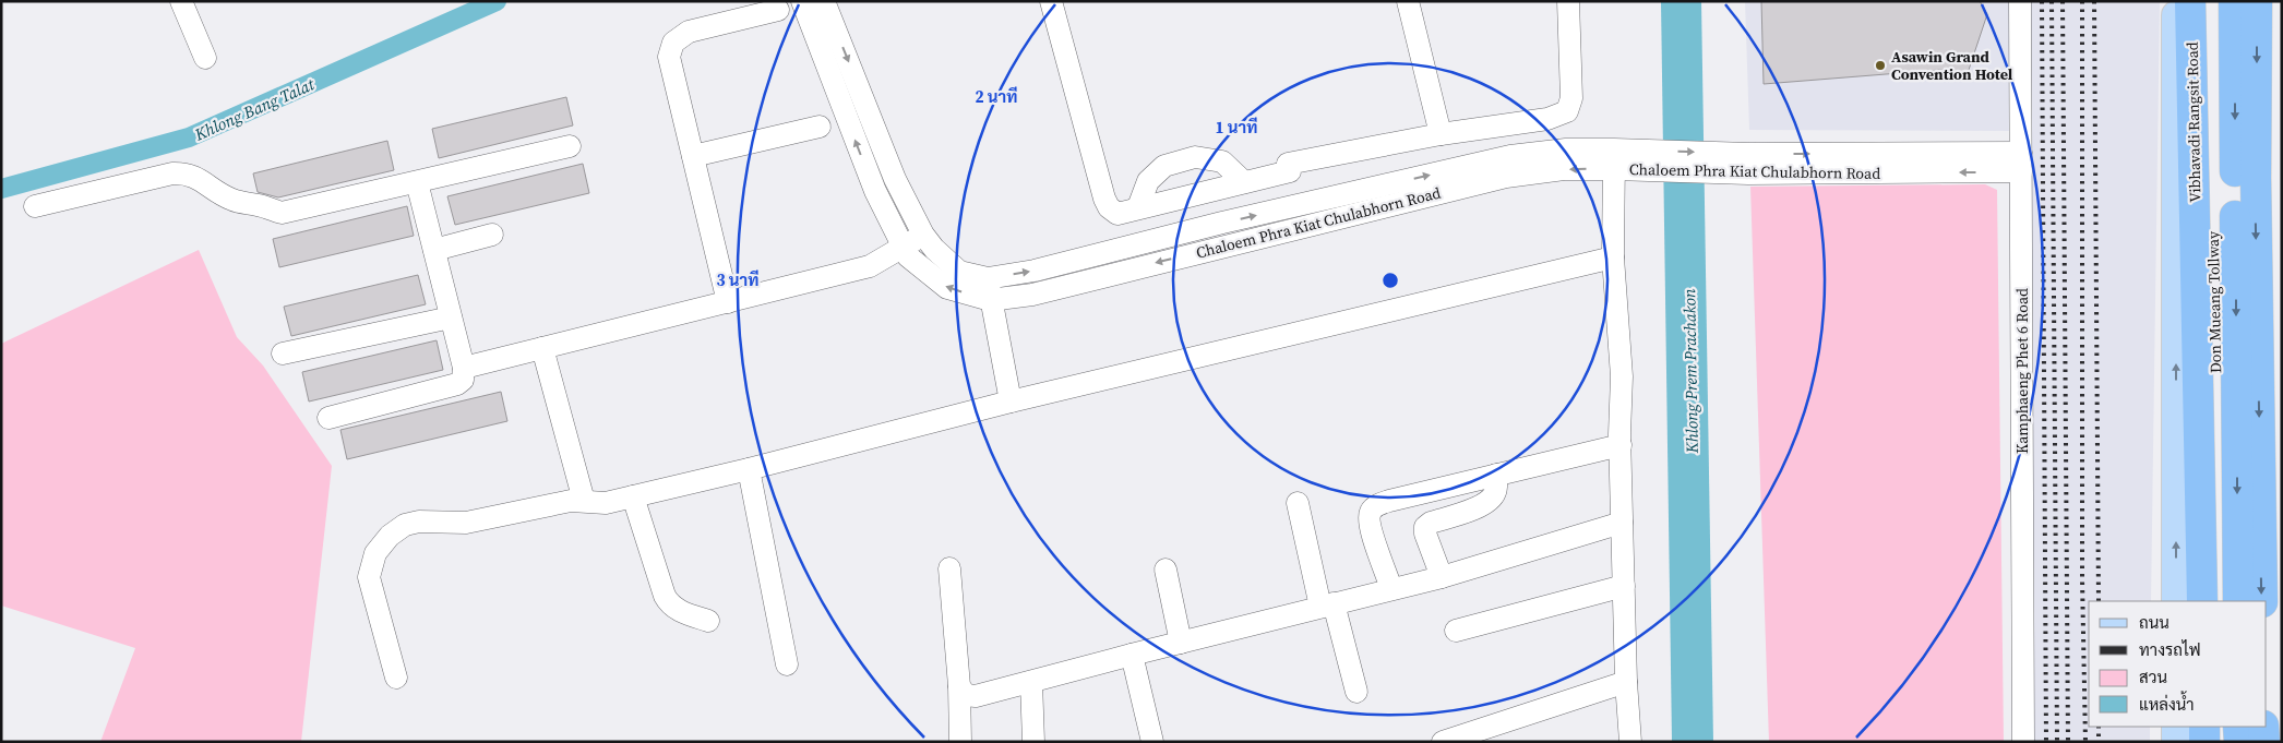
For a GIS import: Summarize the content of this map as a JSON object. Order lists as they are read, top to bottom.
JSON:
{
  "streets": {
    "highway": ["Vibhavadi Rangsit Road", "Don Mueang Tollway"],
    "street": ["Chaloem Phra Kiat Chulabhorn Road", "Kamphaeng Phet 6 Road"]
  },
  "crossings": [
    ["Chaloem Phra Kiat Chulabhorn Road", "Kamphaeng Phet 6 Road"]
  ],
  "one_way": ["Vibhavadi Rangsit Road"],
  "water": ["Khlong Bang Talat", "Khlong Prem Prachakon"],
  "places": ["Asawin Grand Convention Hotel"],
  "legend": [
    "ถนน",
    "ทางรถไฟ",
    "สวน",
    "แหล่งน้ำ"
  ],
  "rings": ["2 นาที", "1 นาที", "3 นาที"]
}
